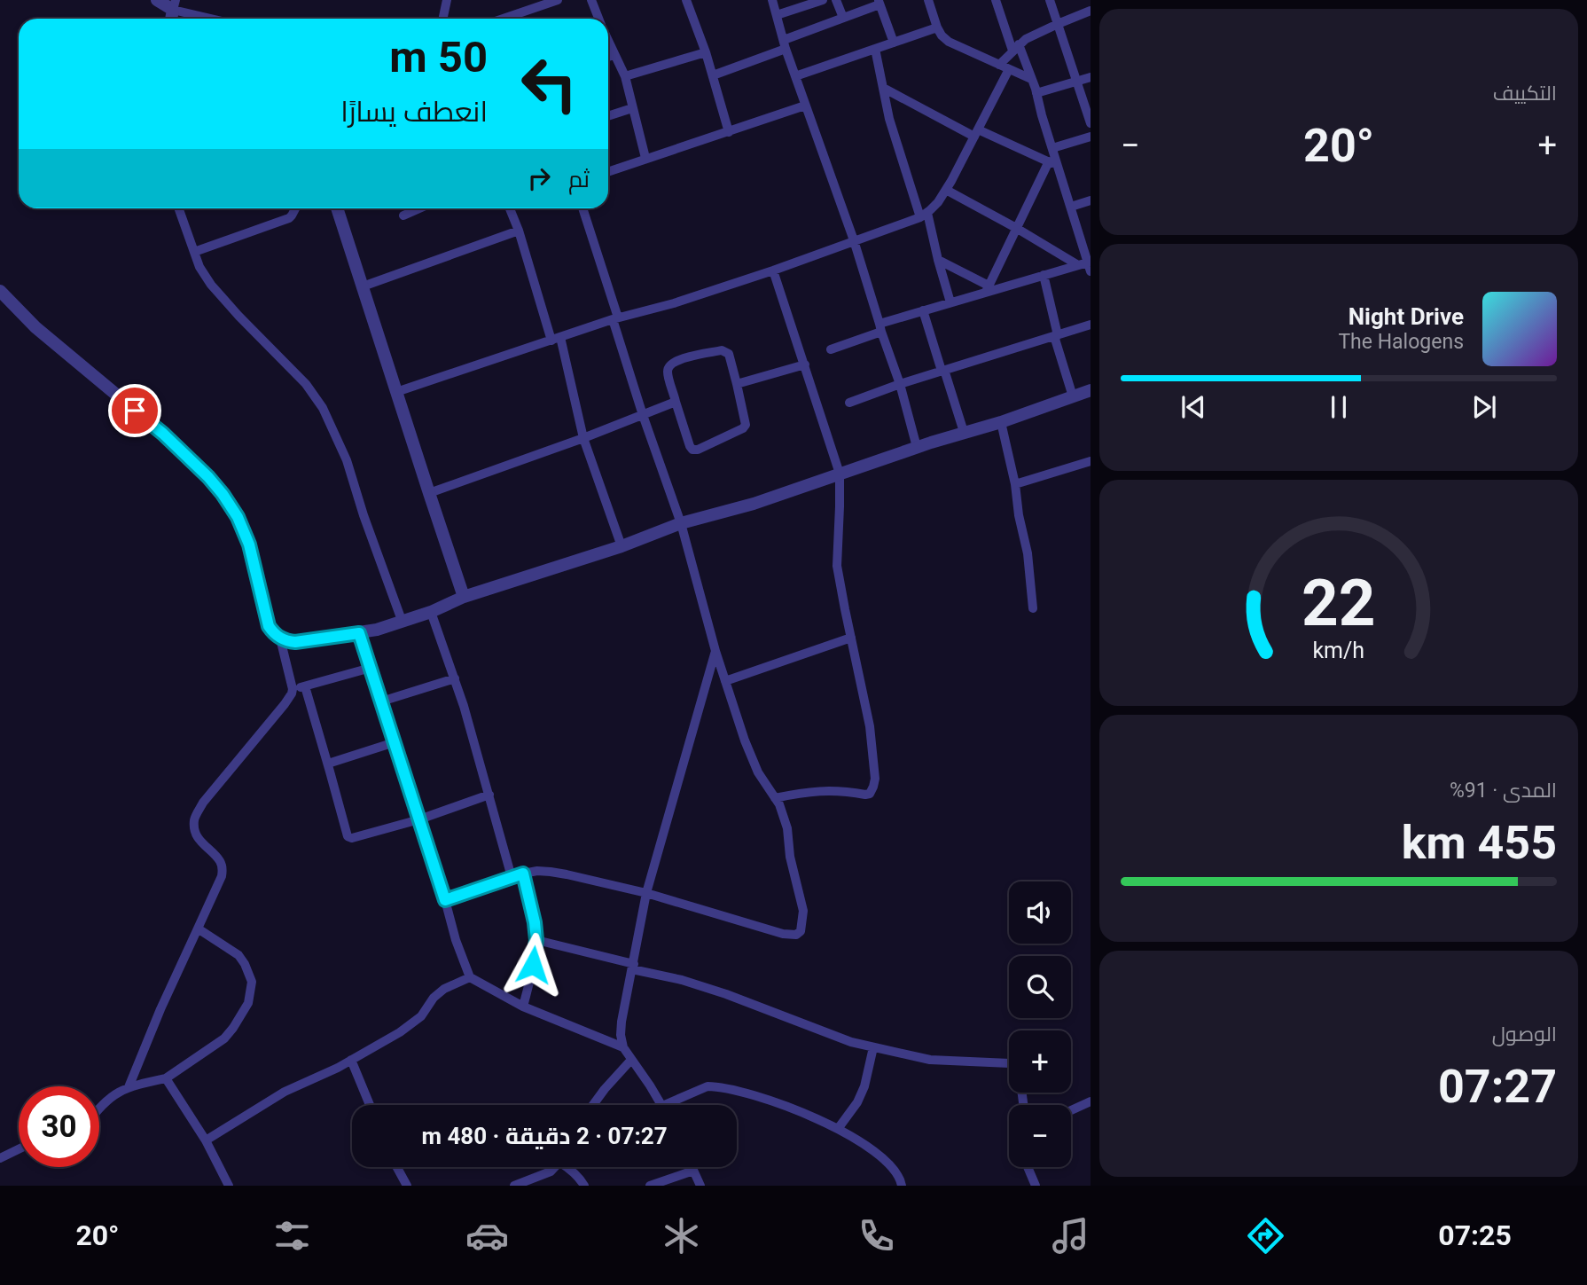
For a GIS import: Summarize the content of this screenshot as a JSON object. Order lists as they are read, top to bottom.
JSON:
{
  "page": {
    "tile": [
      "التكييف",
      ["المدى · 91%", "455 km"],
      ["الوصول", "07:27"]
    ],
    "turn": ["50 m", "انعطف يسارًا"],
    "heat": ["−", "20°", "+"],
    "then": "ثم",
    "song": ["Night Drive", "The Halogens"],
    "map_buttons": ["+", "−"],
    "limit": "30",
    "trip": "07:27 · 2 دقيقة · 480 m",
    "tabs": ["07:25", "20°"],
    "gauge": ["22", "km/h"]
  }
}
